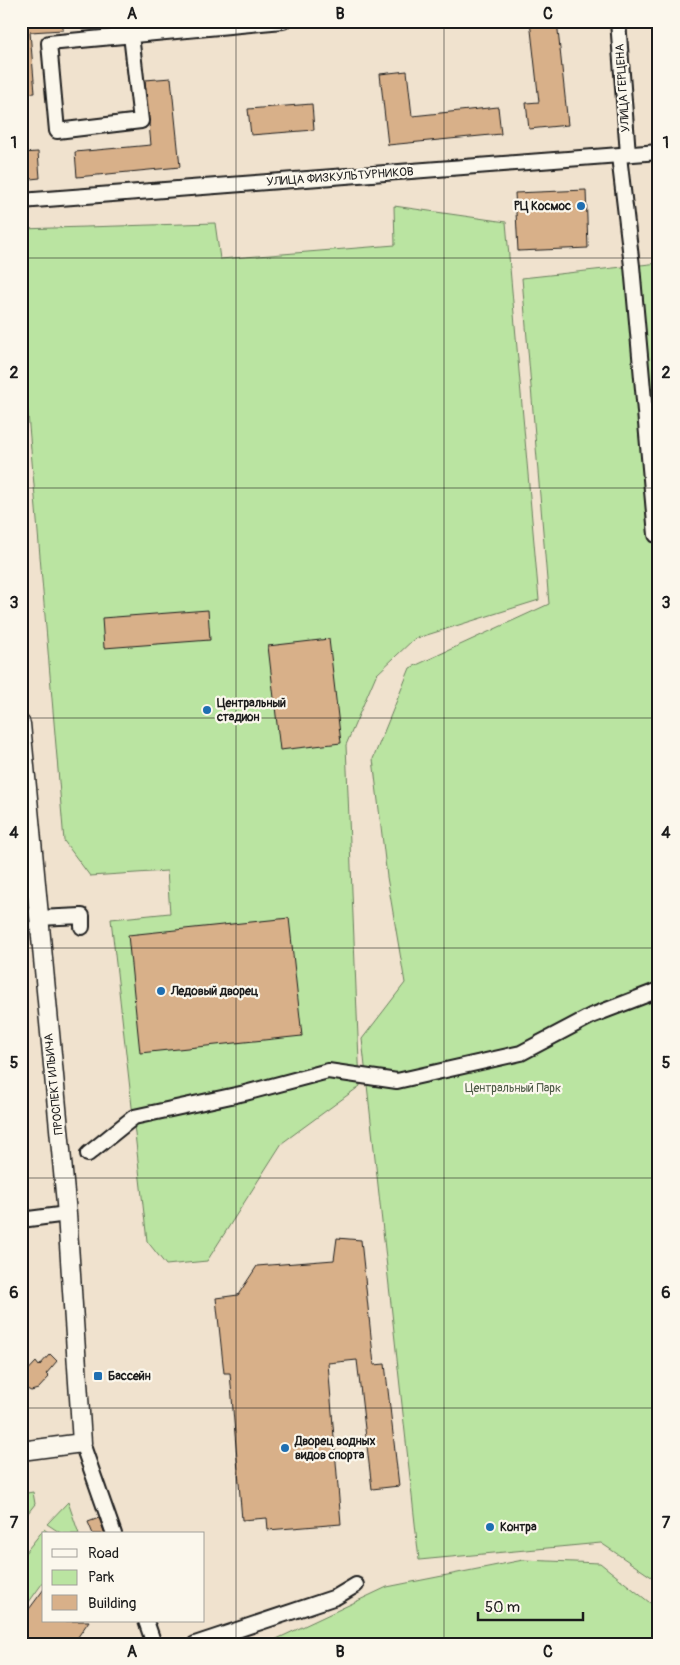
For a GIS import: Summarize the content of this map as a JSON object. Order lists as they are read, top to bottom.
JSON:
{
  "streets": {
    "main road": ["ПРОСПЕКТ ИЛЬИЧА"],
    "street": ["УЛИЦА ГЕРЦЕНА", "УЛИЦА ФИЗКУЛЬТУРНИКОВ"]
  },
  "crossings": [
    ["УЛИЦА ГЕРЦЕНА", "УЛИЦА ФИЗКУЛЬТУРНИКОВ"]
  ],
  "parks": ["Центральный Парк"],
  "places": {
    "other": [
      "РЦ Космос",
      "Центральный стадион",
      "Ледовый дворец",
      "Дворец водных видов спорта",
      "Контра"
    ],
    "transit": ["Бассейн"]
  },
  "legend": ["Road", "Park", "Building"],
  "scale_bar": "50 m",
  "grid": {
    "columns": ["A", "B", "C"],
    "rows": [
      "1",
      "2",
      "3",
      "4",
      "5",
      "6",
      "7"
    ]
  }
}
